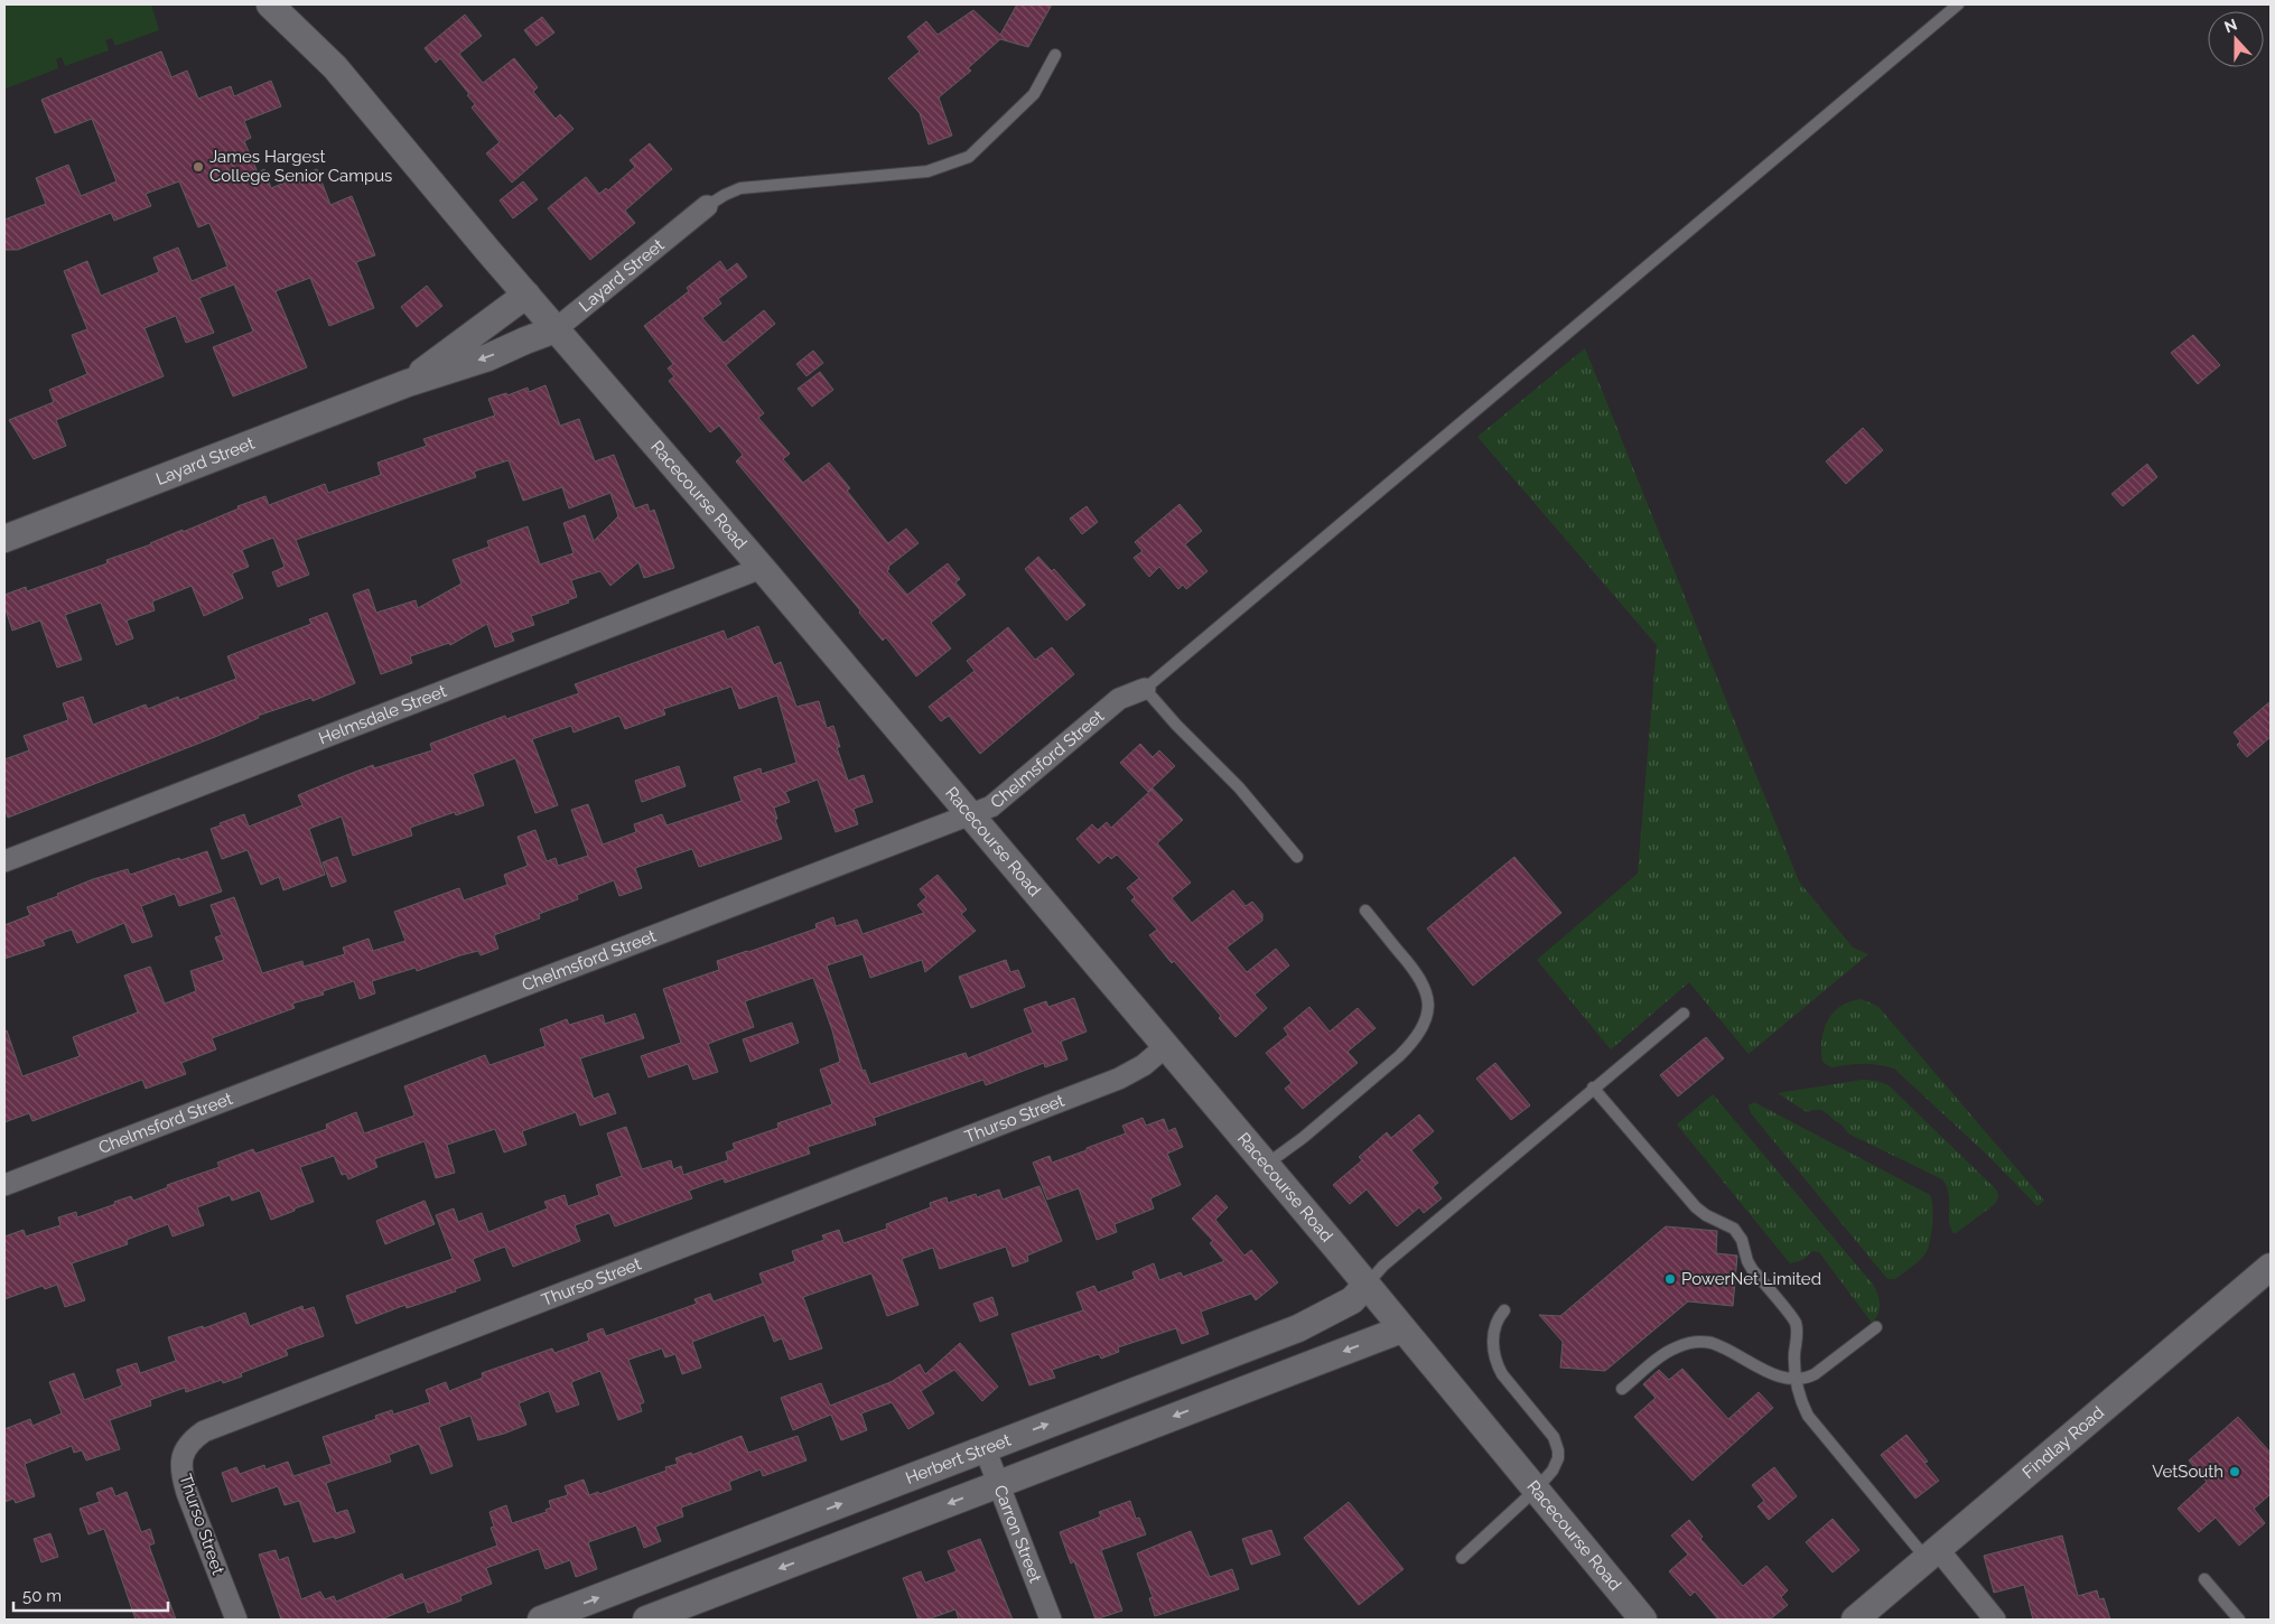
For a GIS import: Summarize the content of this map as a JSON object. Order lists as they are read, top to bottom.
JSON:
{
  "streets": {
    "street": [
      "Layard Street",
      "Racecourse Road",
      "Helmsdale Street",
      "Chelmsford Street",
      "Thurso Street",
      "Findlay Road",
      "Herbert Street",
      "Carron Street"
    ]
  },
  "crossings": [
    ["Layard Street", "Racecourse Road"],
    ["Racecourse Road", "Helmsdale Street"],
    ["Racecourse Road", "Chelmsford Street"],
    ["Racecourse Road", "Thurso Street"],
    ["Racecourse Road", "Herbert Street"],
    ["Herbert Street", "Carron Street"]
  ],
  "places": ["James Hargest College Senior Campus", "PowerNet Limited", "VetSouth"],
  "scale_bar": "50 m",
  "north": "top"
}
